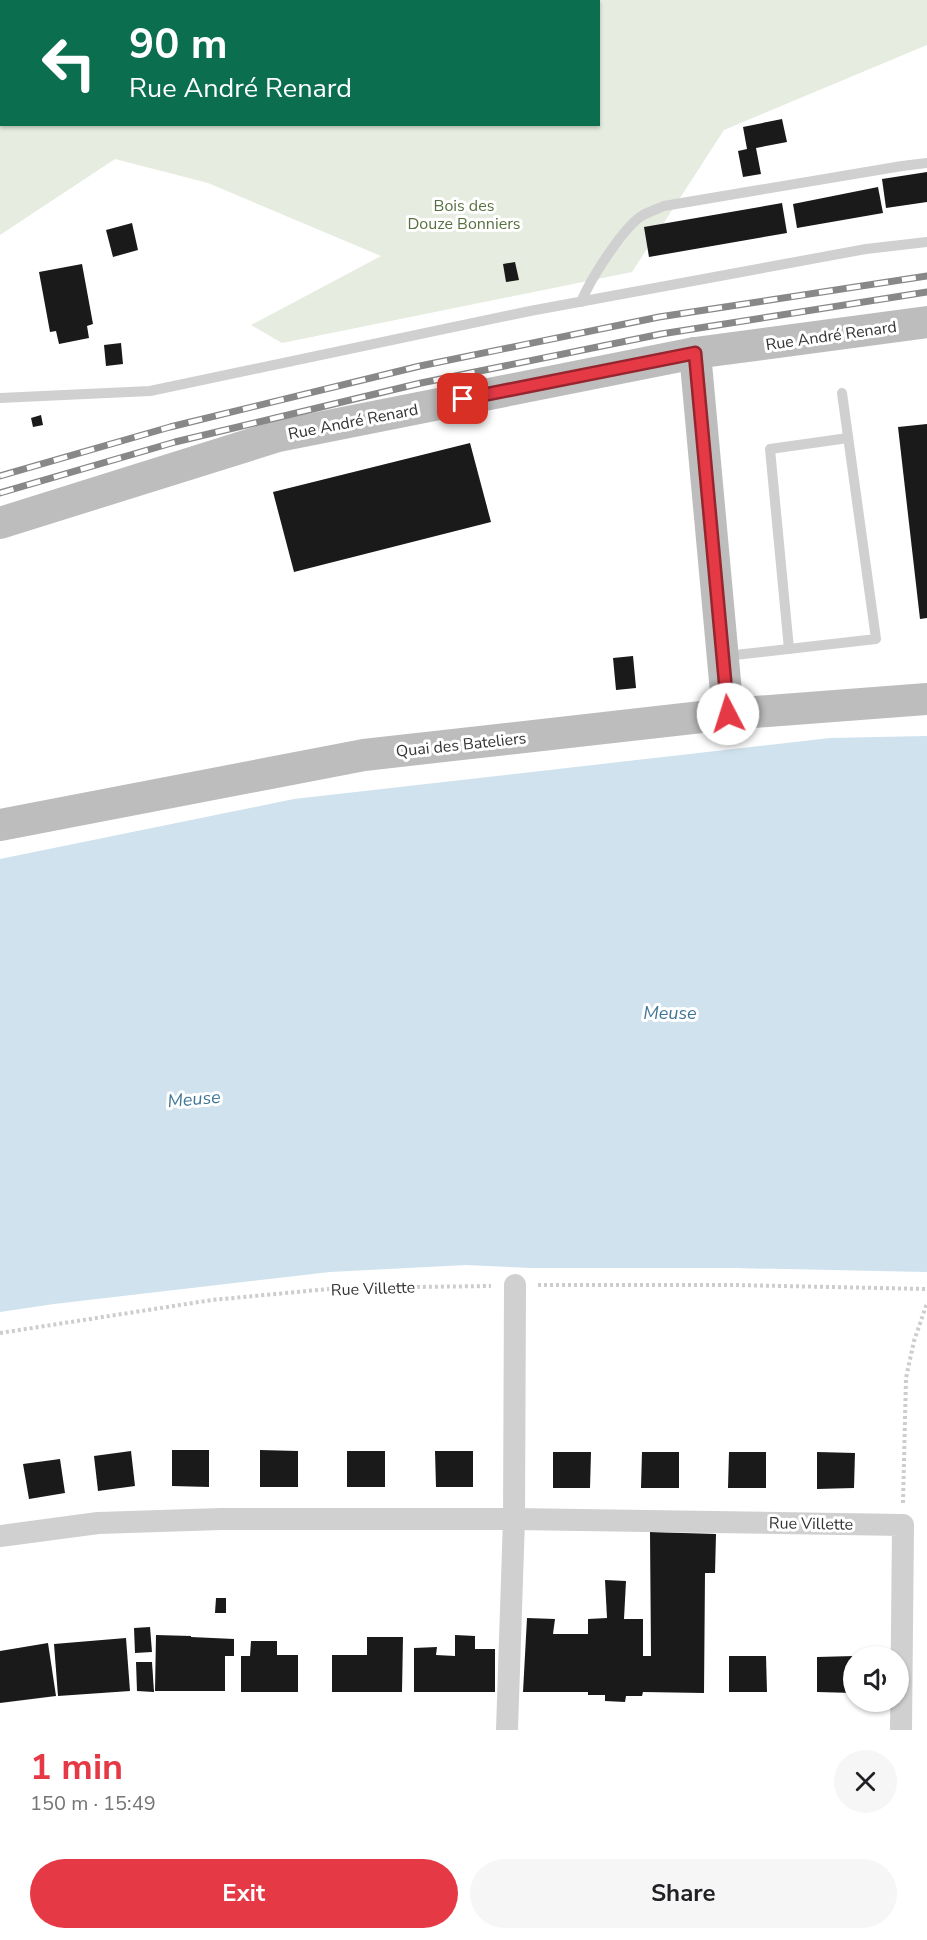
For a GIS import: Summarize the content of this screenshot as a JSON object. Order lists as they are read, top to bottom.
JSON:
{
  "streets": {
    "street": ["Rue André Renard", "Quai des Bateliers", "Rue Villette"]
  },
  "water": ["Meuse"],
  "parks": ["Bois des Douze Bonniers"],
  "page": {
    "turn": ["90 m", "Rue André Renard"],
    "heading": ["1 min", "150 m · 15:49"],
    "buttons": ["Exit", "Share"]
  }
}
